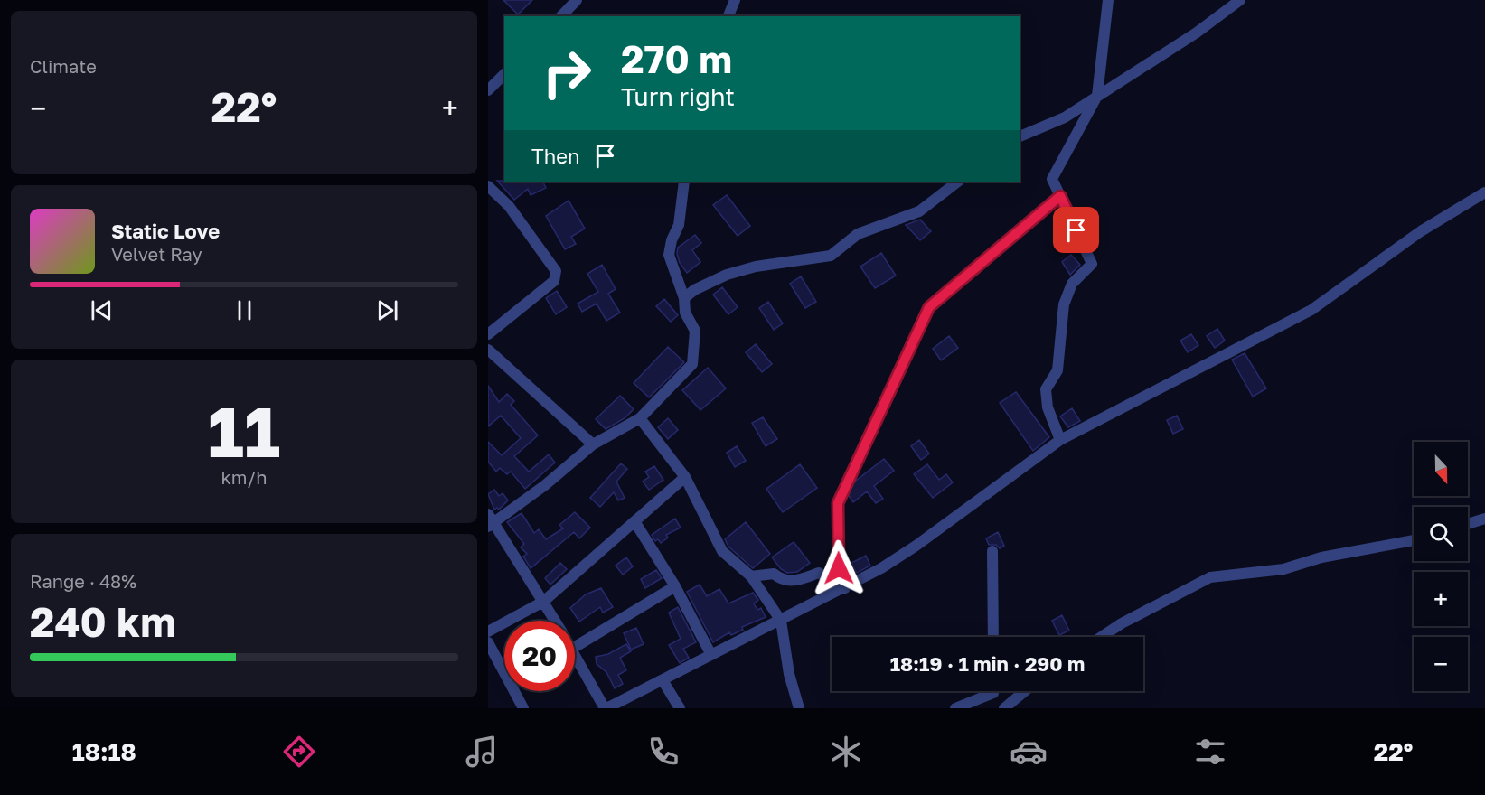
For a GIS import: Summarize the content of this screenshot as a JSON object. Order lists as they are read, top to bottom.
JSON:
{
  "north": "bottom",
  "page": {
    "tile": [
      "Climate",
      ["11", "km/h"],
      ["Range · 48%", "240 km"]
    ],
    "turn": ["270 m", "Turn right"],
    "heat": ["−", "22°", "+"],
    "then": "Then",
    "song": ["Static Love", "Velvet Ray"],
    "map_buttons": ["+", "−"],
    "limit": "20",
    "trip": "18:19 · 1 min · 290 m",
    "tabs": ["18:18", "22°"]
  }
}
